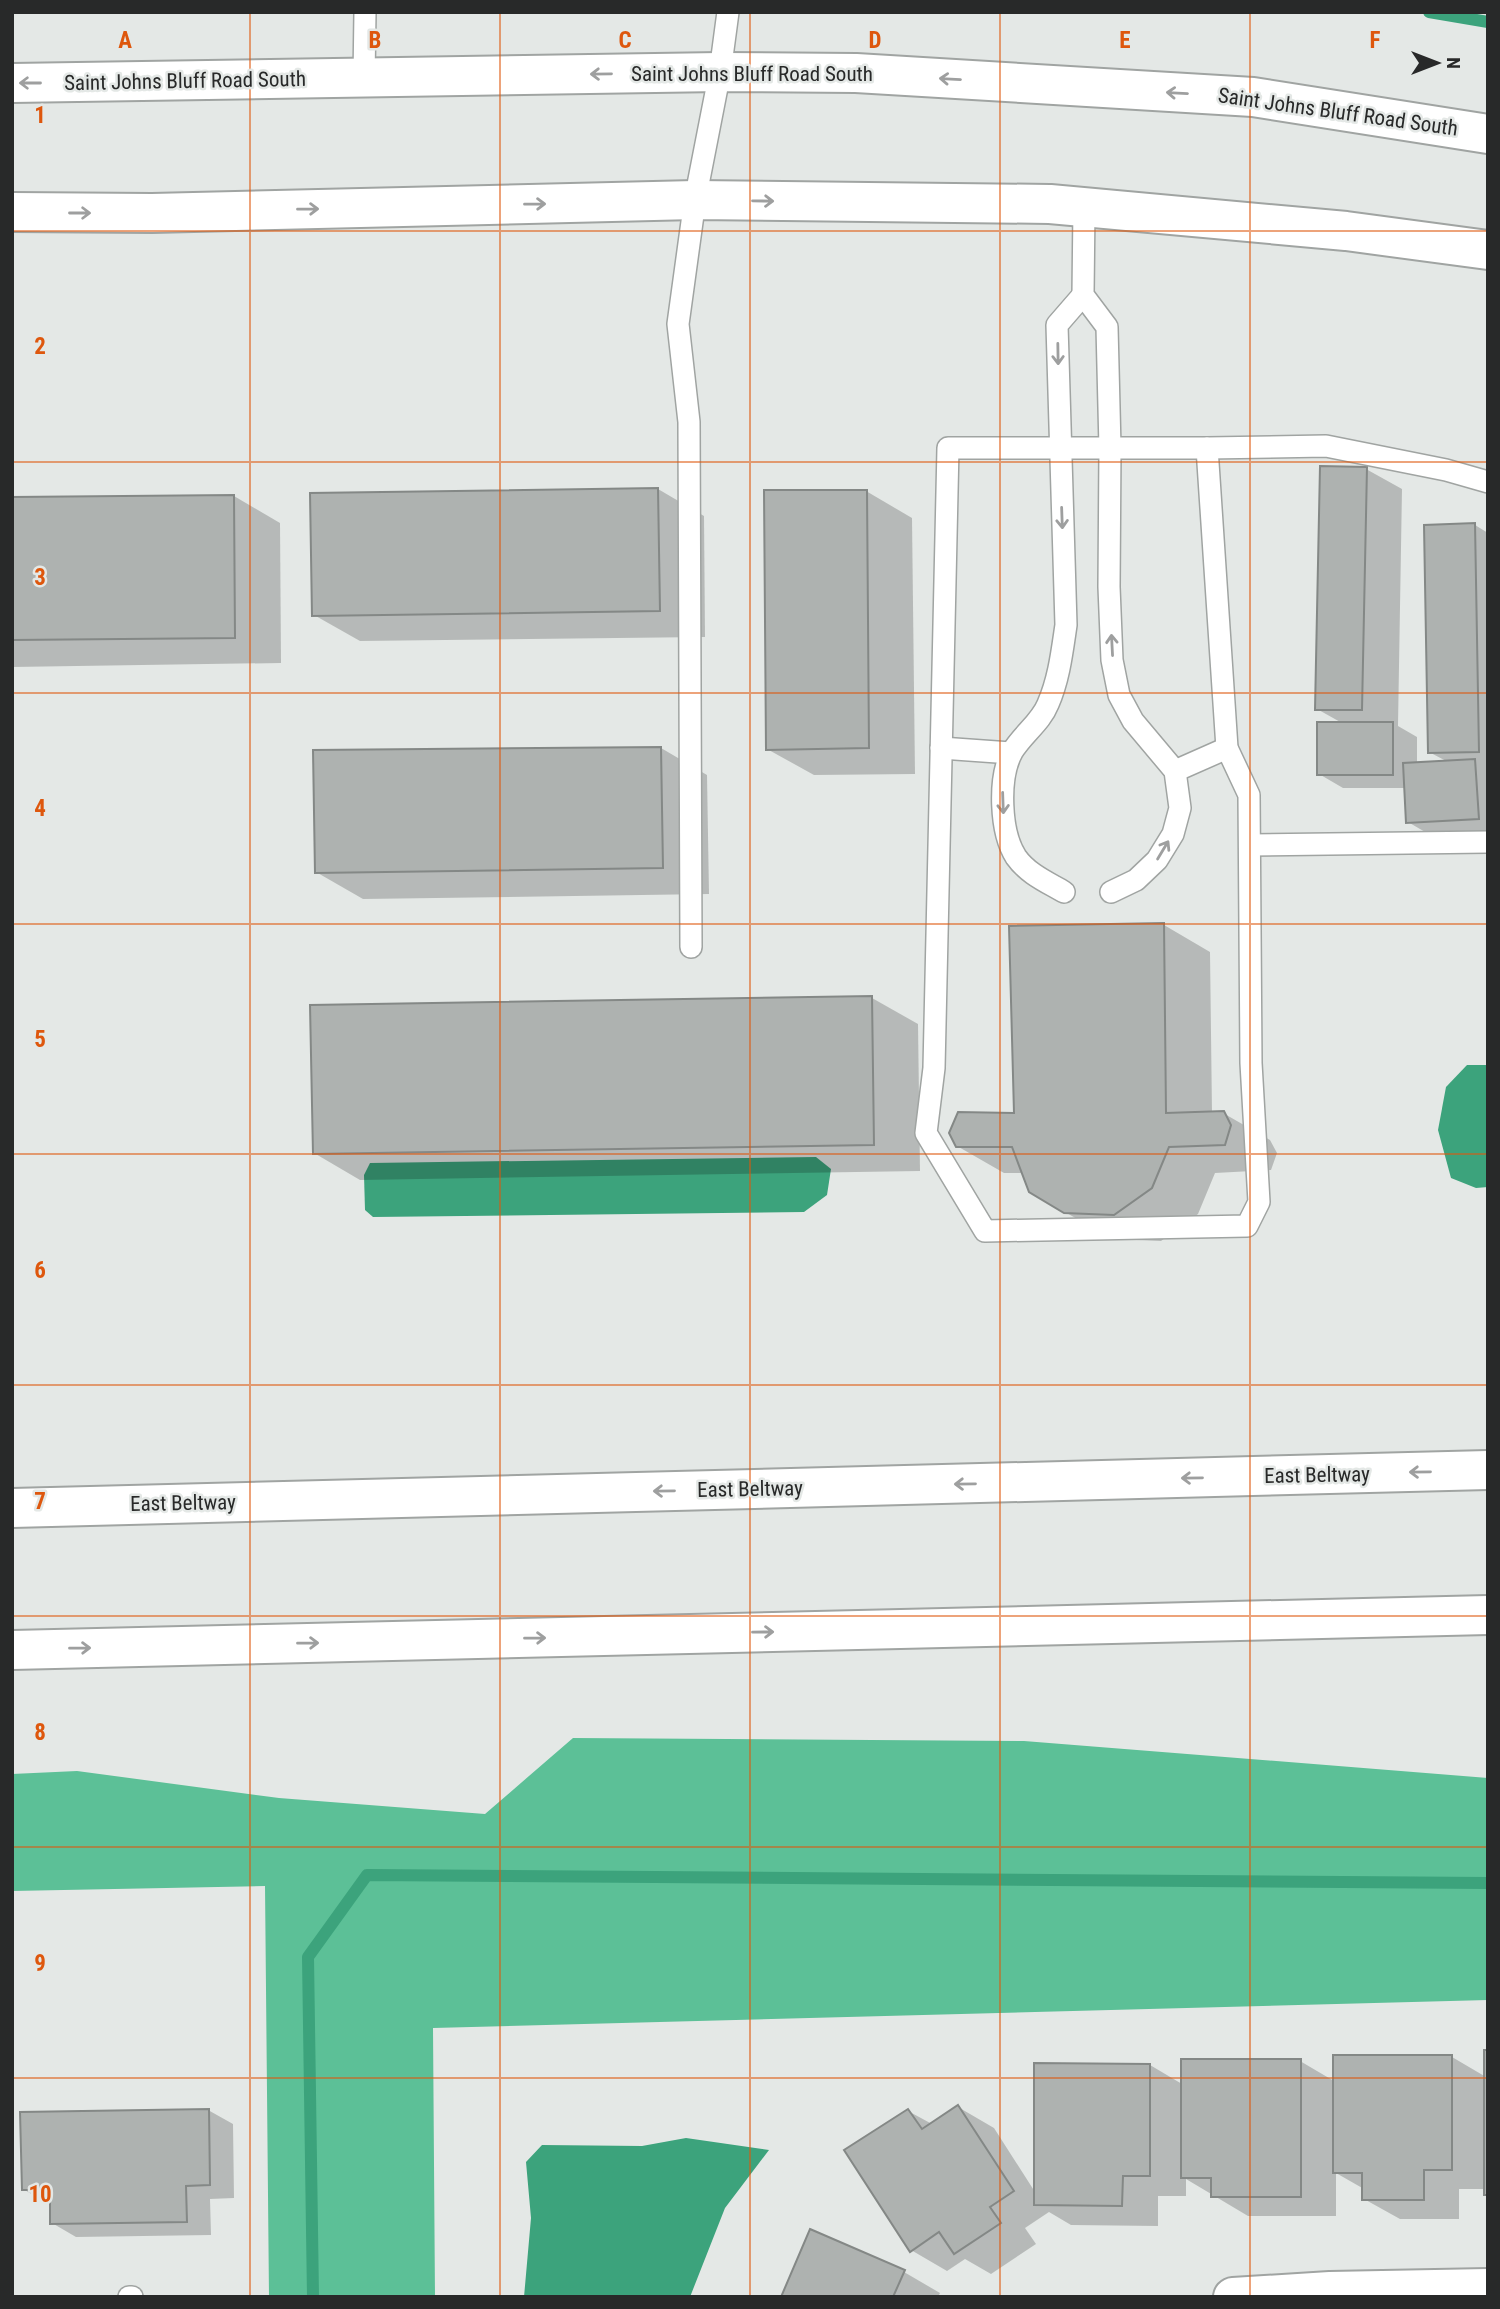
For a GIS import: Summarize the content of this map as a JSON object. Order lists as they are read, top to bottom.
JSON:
{
  "streets": {
    "main road": ["Saint Johns Bluff Road South", "East Beltway"]
  },
  "north": "right",
  "grid": {
    "columns": [
      "A",
      "B",
      "C",
      "D",
      "E",
      "F"
    ],
    "rows": [
      "1",
      "2",
      "3",
      "4",
      "5",
      "6",
      "7",
      "8",
      "9",
      "10"
    ]
  }
}
